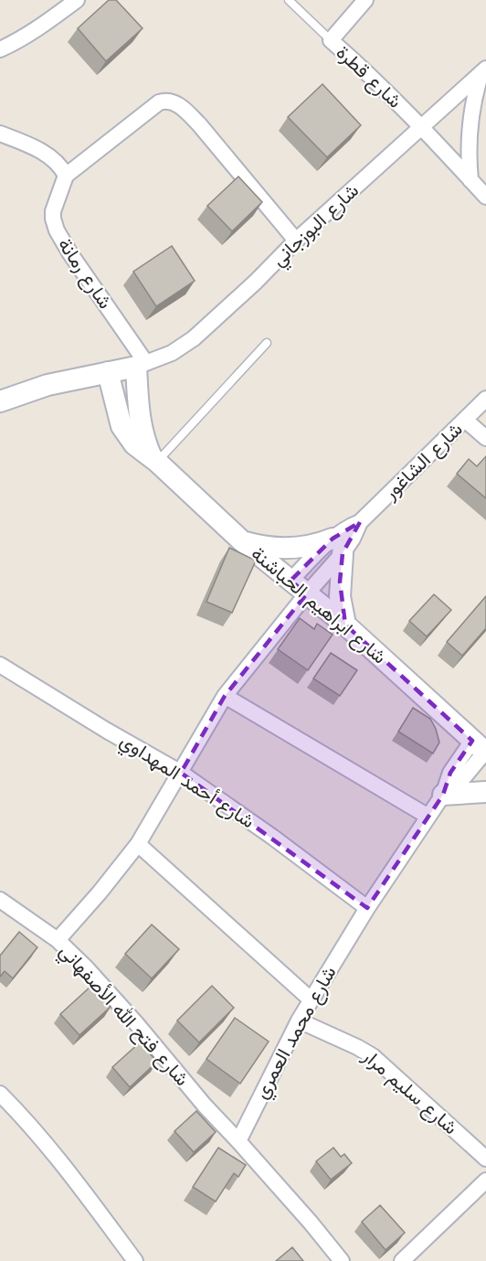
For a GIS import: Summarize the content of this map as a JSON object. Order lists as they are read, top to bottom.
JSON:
{
  "streets": {
    "street": [
      "شارع قطرة",
      "شارع البوزجاني",
      "شارع رمانة",
      "شارع الشاغور",
      "شارع ابراهيم الحباشنة",
      "شارع أحمد المهداوي",
      "شارع فتح الله الأصفهاني",
      "شارع محمد العمري",
      "شارع سليم مرار"
    ]
  },
  "crossings": [
    ["شارع قطرة", "شارع البوزجاني"],
    ["شارع البوزجاني", "شارع رمانة"],
    ["شارع البوزجاني", "شارع ابراهيم الحباشنة"],
    ["شارع رمانة", "شارع ابراهيم الحباشنة"],
    ["شارع الشاغور", "شارع ابراهيم الحباشنة"],
    ["شارع الشاغور", "شارع أحمد المهداوي"],
    ["شارع الشاغور", "شارع فتح الله الأصفهاني"],
    ["شارع ابراهيم الحباشنة", "شارع محمد العمري"],
    ["شارع أحمد المهداوي", "شارع محمد العمري"],
    ["شارع فتح الله الأصفهاني", "شارع محمد العمري"],
    ["شارع محمد العمري", "شارع سليم مرار"]
  ]
}
